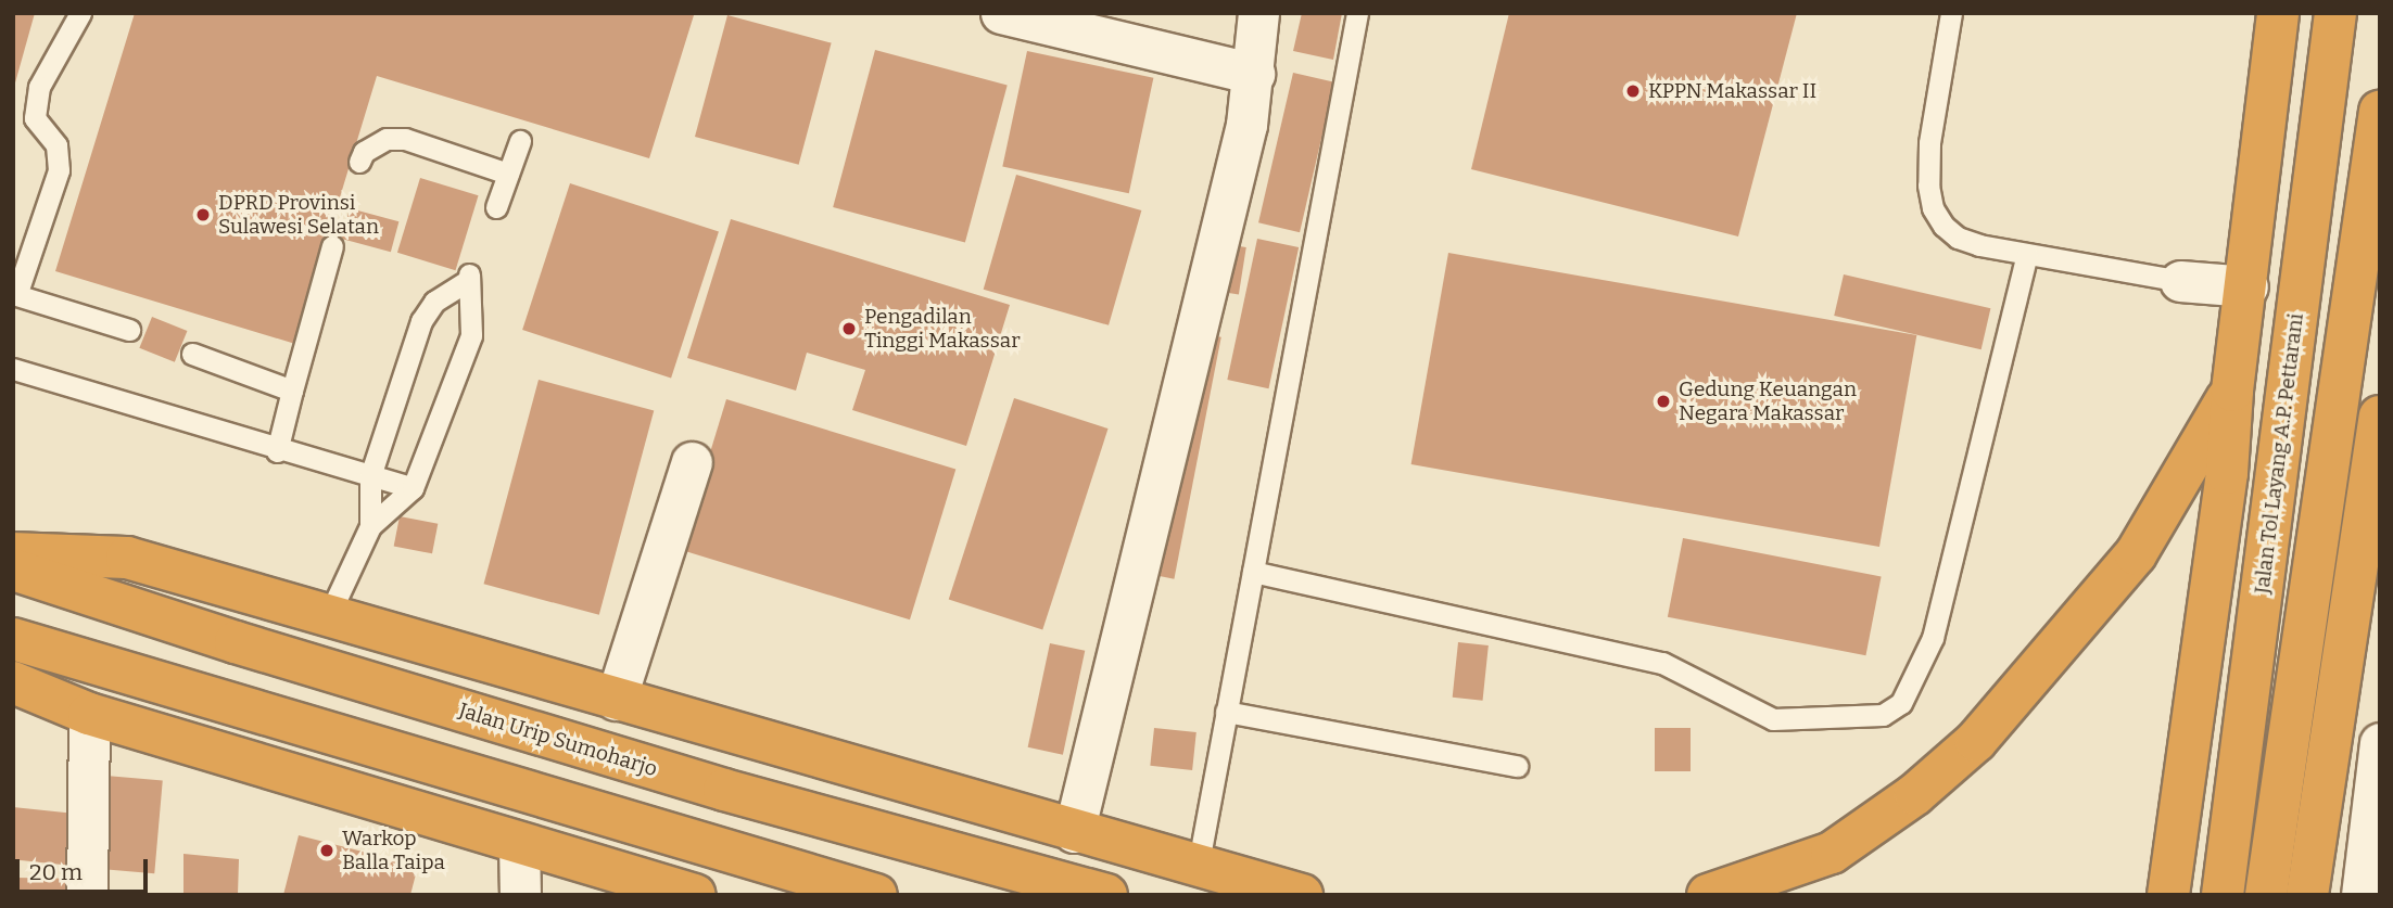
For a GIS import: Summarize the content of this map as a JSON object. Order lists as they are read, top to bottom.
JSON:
{
  "streets": {
    "highway": ["Jalan Tol Layang A.P. Pettarani", "Jalan Urip Sumoharjo"]
  },
  "places": [
    "KPPN Makassar II",
    "DPRD Provinsi Sulawesi Selatan",
    "Pengadilan Tinggi Makassar",
    "Gedung Keuangan Negara Makassar",
    "Warkop Balla Taipa"
  ],
  "scale_bar": "20 m"
}
